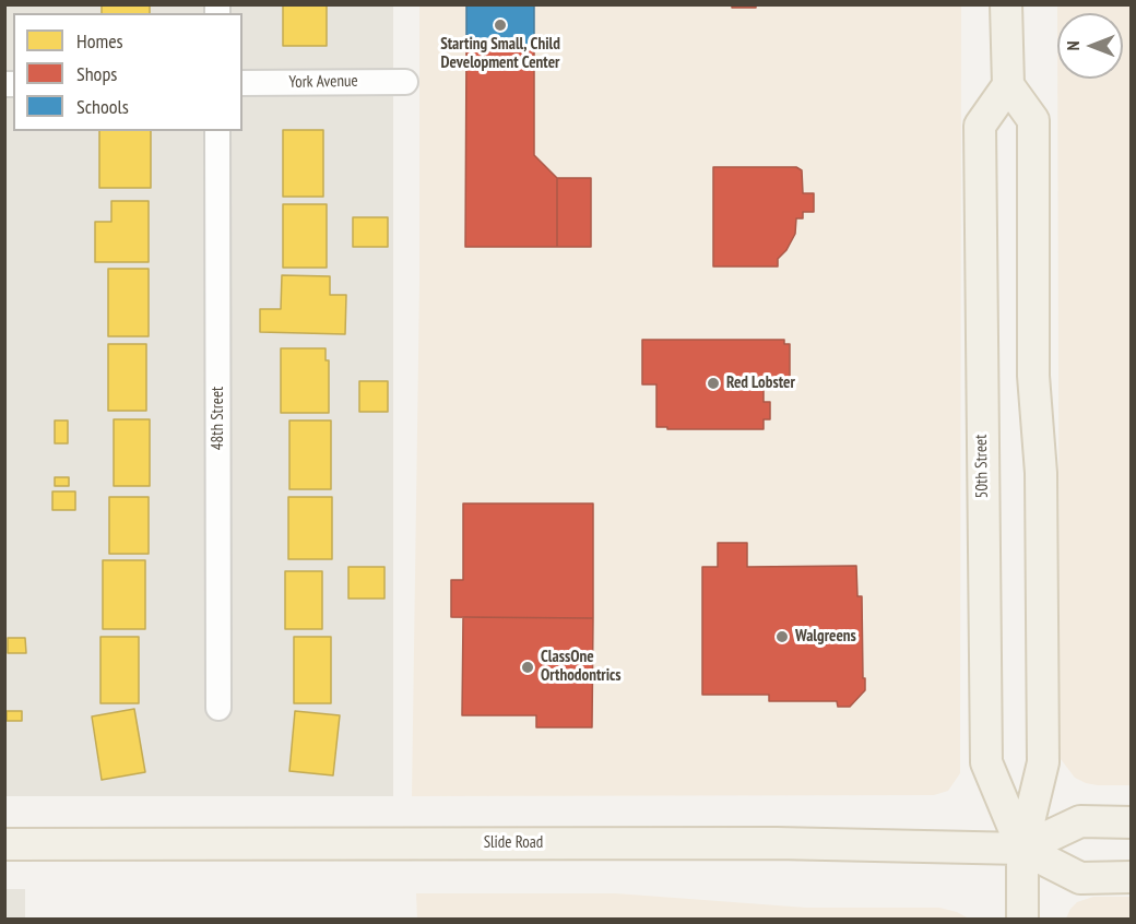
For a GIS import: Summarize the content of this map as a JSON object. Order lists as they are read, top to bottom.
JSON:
{
  "streets": {
    "main road": ["50th Street", "Slide Road"],
    "street": ["York Avenue", "48th Street"]
  },
  "crossings": [
    ["50th Street", "Slide Road"]
  ],
  "places": [
    "Starting Small, Child Development Center",
    "Red Lobster",
    "Walgreens",
    "ClassOne Orthodontrics"
  ],
  "legend": ["Homes", "Shops", "Schools"],
  "north": "left"
}
